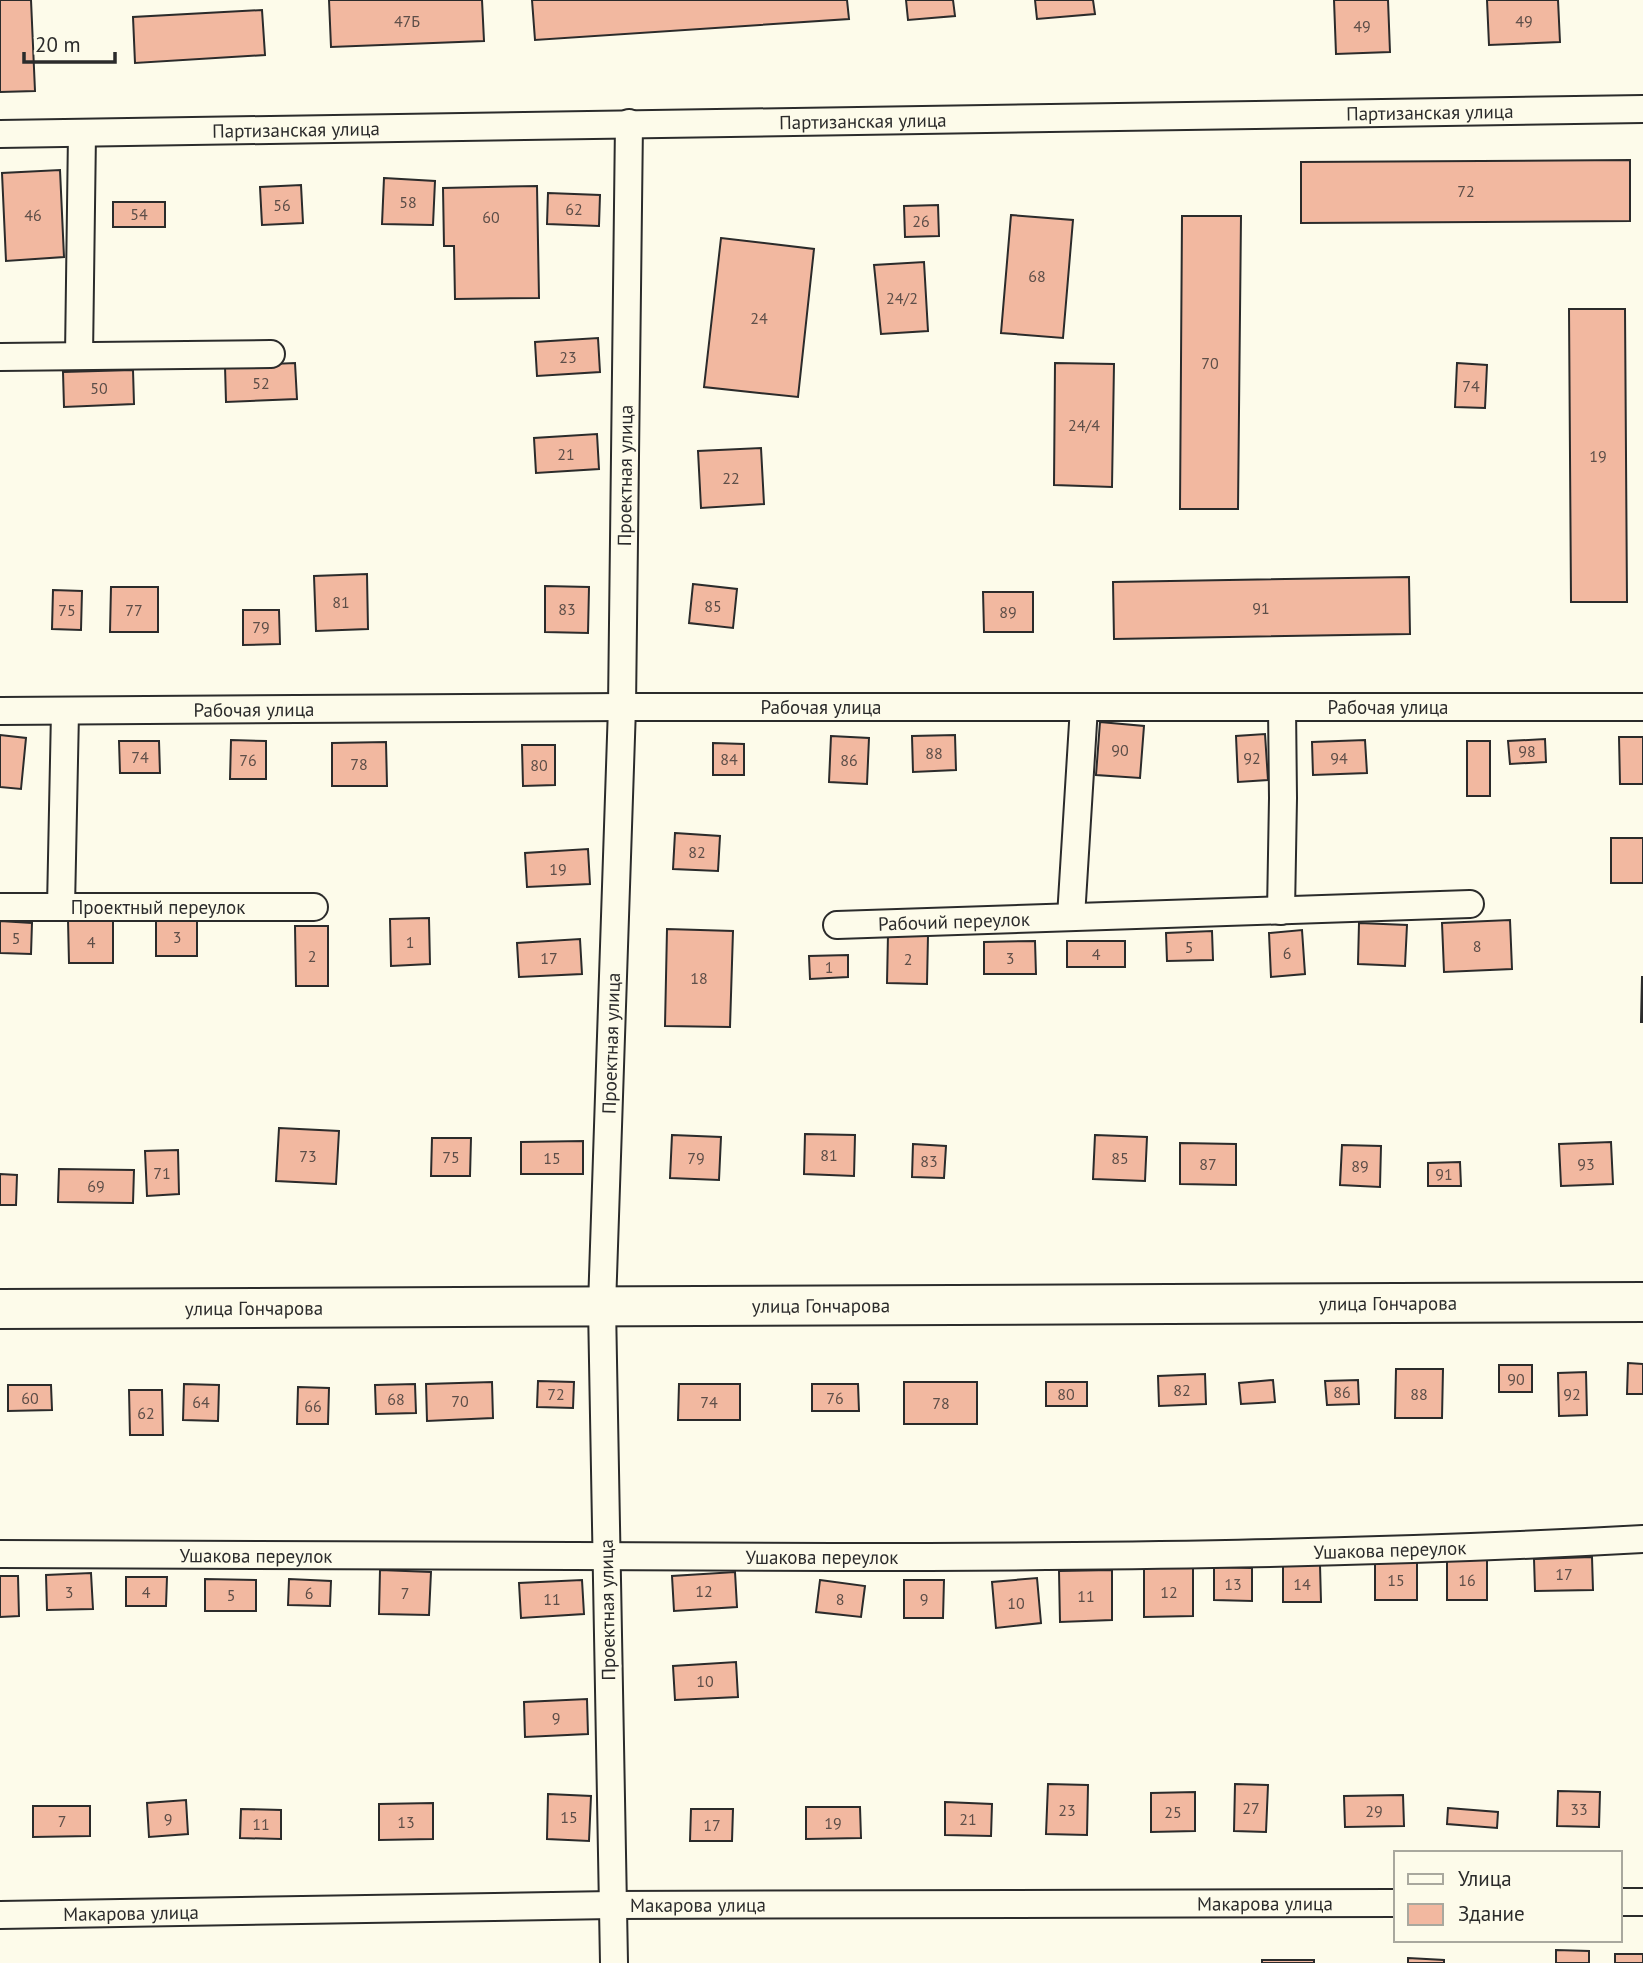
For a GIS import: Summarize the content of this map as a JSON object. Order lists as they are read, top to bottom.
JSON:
{
  "streets": {
    "street": [
      "Партизанская улица",
      "Проектная улица",
      "Рабочая улица",
      "Проектный переулок",
      "Рабочий переулок",
      "улица Гончарова",
      "Ушакова переулок",
      "Макарова улица"
    ]
  },
  "crossings": [
    ["Партизанская улица", "Проектная улица"],
    ["Проектная улица", "Рабочая улица"],
    ["Проектная улица", "улица Гончарова"],
    ["Проектная улица", "Ушакова переулок"],
    ["Проектная улица", "Макарова улица"]
  ],
  "house_numbers": [
    "47Б",
    "49",
    "49",
    "72",
    "58",
    "56",
    "62",
    "54",
    "46",
    "60",
    "26",
    "68",
    "24/2",
    "24",
    "23",
    "70",
    "52",
    "74",
    "50",
    "24/4",
    "21",
    "19",
    "22",
    "81",
    "85",
    "91",
    "83",
    "75",
    "77",
    "89",
    "79",
    "90",
    "98",
    "88",
    "74",
    "92",
    "94",
    "84",
    "76",
    "86",
    "78",
    "80",
    "82",
    "19",
    "3",
    "5",
    "4",
    "1",
    "8",
    "5",
    "6",
    "4",
    "2",
    "17",
    "3",
    "2",
    "1",
    "18",
    "81",
    "73",
    "75",
    "15",
    "79",
    "85",
    "83",
    "87",
    "93",
    "89",
    "71",
    "91",
    "69",
    "90",
    "82",
    "86",
    "72",
    "80",
    "88",
    "92",
    "60",
    "76",
    "68",
    "70",
    "64",
    "74",
    "78",
    "66",
    "62",
    "17",
    "15",
    "16",
    "13",
    "14",
    "12",
    "3",
    "4",
    "12",
    "6",
    "7",
    "5",
    "11",
    "11",
    "8",
    "9",
    "10",
    "10",
    "9",
    "27",
    "33",
    "23",
    "29",
    "25",
    "15",
    "9",
    "21",
    "7",
    "13",
    "19",
    "11",
    "17"
  ],
  "legend": ["Улица", "Здание"],
  "scale_bar": "20 m"
}
